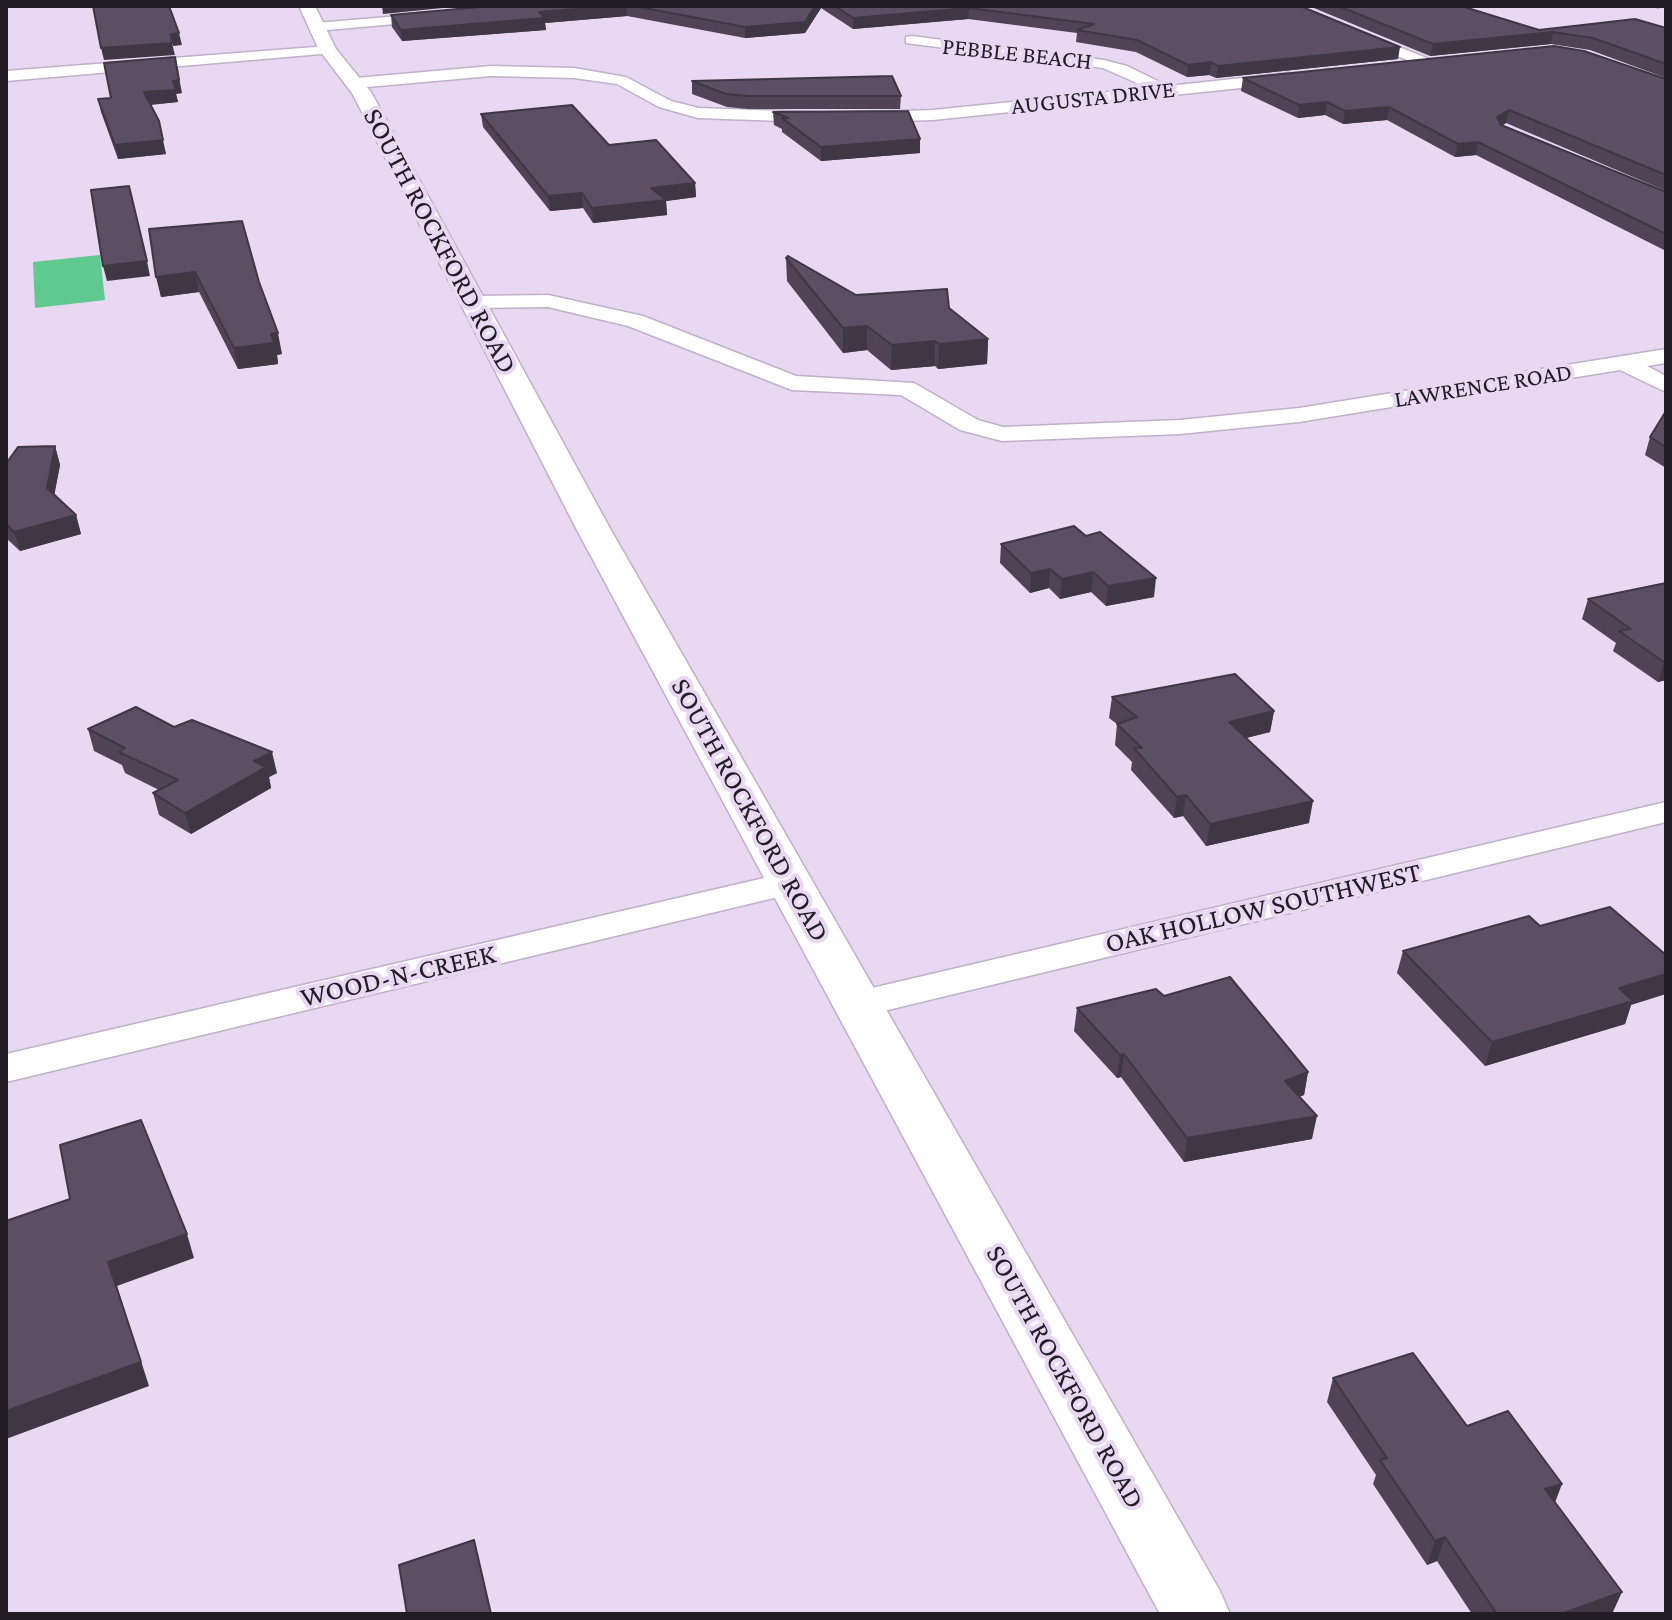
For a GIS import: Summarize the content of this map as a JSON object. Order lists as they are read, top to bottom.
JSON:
{
  "streets": {
    "street": [
      "PEBBLE BEACH",
      "AUGUSTA DRIVE",
      "SOUTH ROCKFORD ROAD",
      "LAWRENCE ROAD",
      "OAK HOLLOW SOUTHWEST",
      "WOOD-N-CREEK"
    ]
  },
  "crossings": [
    ["PEBBLE BEACH", "AUGUSTA DRIVE"],
    ["AUGUSTA DRIVE", "SOUTH ROCKFORD ROAD"],
    ["SOUTH ROCKFORD ROAD", "LAWRENCE ROAD"],
    ["SOUTH ROCKFORD ROAD", "OAK HOLLOW SOUTHWEST"],
    ["SOUTH ROCKFORD ROAD", "WOOD-N-CREEK"]
  ]
}
